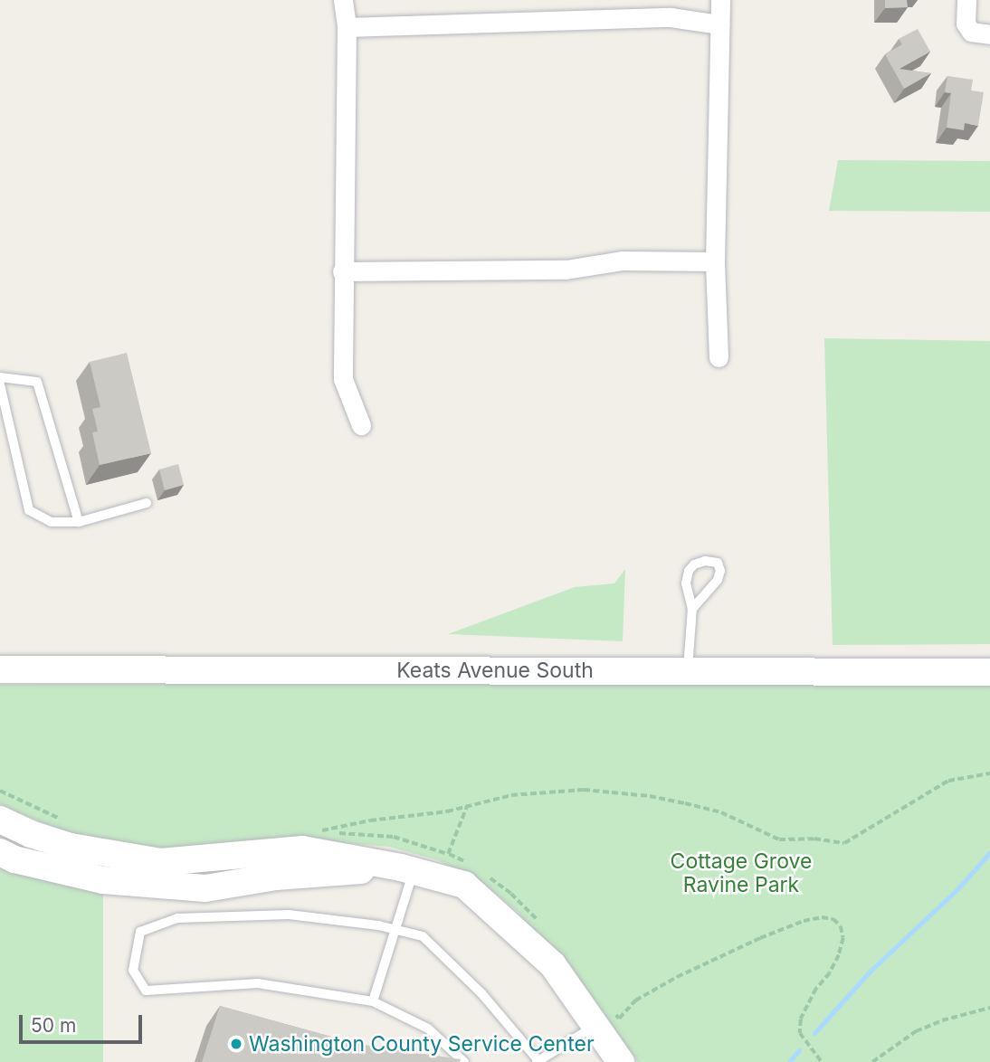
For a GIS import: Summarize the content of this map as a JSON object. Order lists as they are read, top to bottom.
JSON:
{
  "streets": {
    "street": ["Keats Avenue South"]
  },
  "parks": ["Cottage Grove Ravine Park"],
  "places": ["Washington County Service Center"],
  "scale_bar": "50 m"
}
